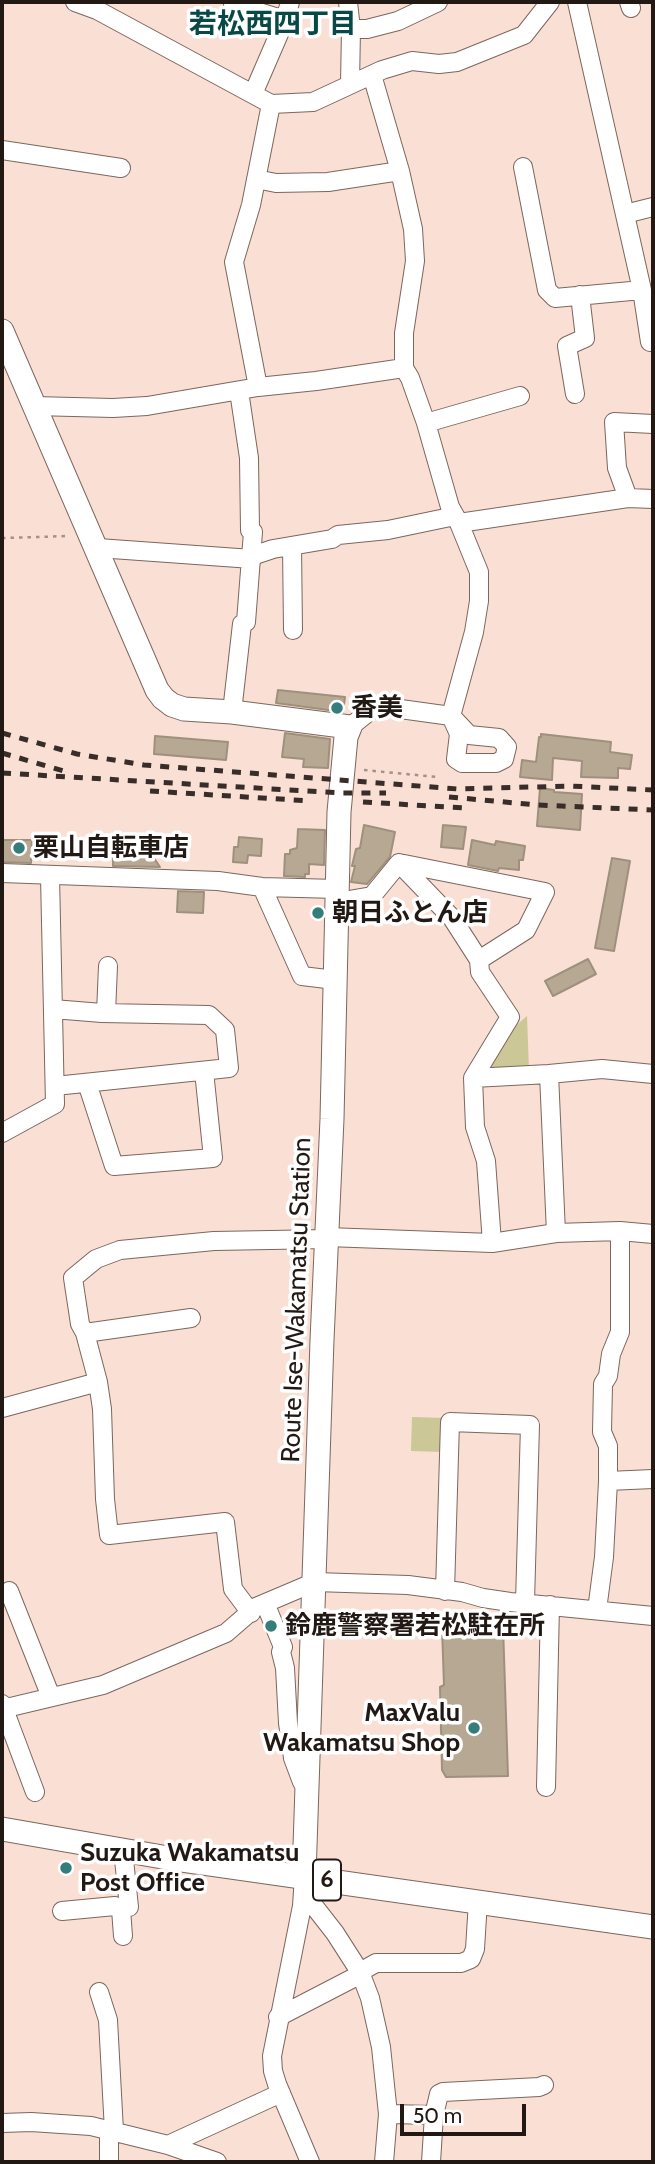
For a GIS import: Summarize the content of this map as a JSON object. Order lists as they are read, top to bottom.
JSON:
{
  "streets": {
    "main road": ["Route Ise-Wakamatsu Station", "6"]
  },
  "crossings": [
    ["Route Ise-Wakamatsu Station", "6"]
  ],
  "districts": ["若松西四丁目"],
  "places": [
    "香美",
    "栗山自転車店",
    "朝日ふとん店",
    "鈴鹿警察署若松駐在所",
    "MaxValu Wakamatsu Shop",
    "Suzuka Wakamatsu Post Office"
  ],
  "scale_bar": "50 m"
}
